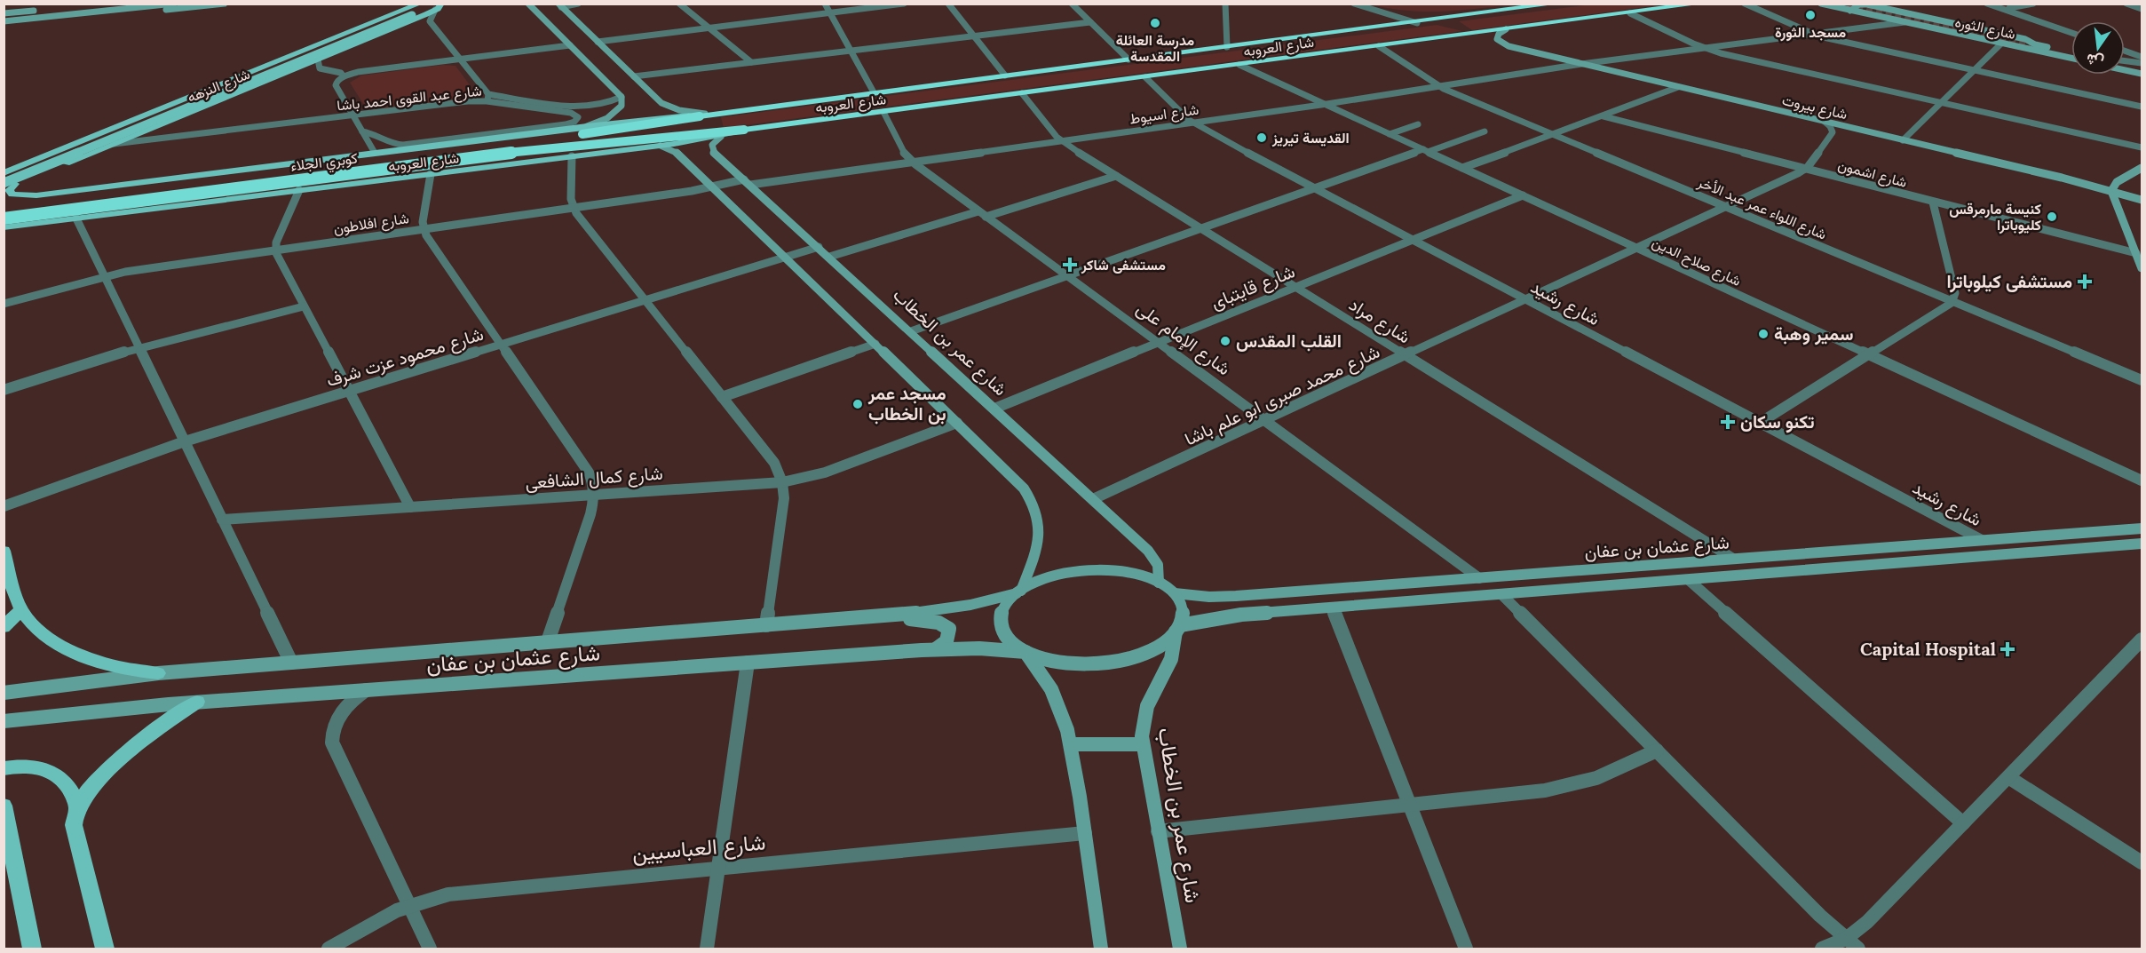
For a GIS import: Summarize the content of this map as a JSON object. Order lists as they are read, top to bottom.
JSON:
{
  "streets": {
    "highway": ["شارع العروبه", "كوبري الجلاء"],
    "main road": ["شارع النزهه"],
    "street": [
      "شارع الثوره",
      "شارع عبد القوى احمد باشا",
      "شارع بيروت",
      "شارع اسيوط",
      "شارع اشمون",
      "شارع اللواء عمر عبد الأخر",
      "شارع افلاطون",
      "شارع صلاح الدين",
      "شارع قايتباى",
      "شارع رشيد",
      "شارع مراد",
      "شارع الإمام على",
      "شارع عمر بن الخطاب",
      "شارع محمود عزت شرف",
      "شارع محمد صبرى ابو علم باشا",
      "شارع كمال الشافعى",
      "شارع عثمان بن عفان",
      "شارع العباسيين"
    ]
  },
  "crossings": [
    ["شارع الثوره", "شارع اسيوط"],
    ["شارع العروبه", "شارع النزهه"],
    ["شارع العروبه", "شارع بيروت"],
    ["شارع العروبه", "كوبري الجلاء"],
    ["شارع العروبه", "شارع اللواء عمر عبد الأخر"],
    ["شارع العروبه", "شارع صلاح الدين"],
    ["شارع العروبه", "شارع رشيد"],
    ["شارع العروبه", "شارع مراد"],
    ["شارع العروبه", "شارع الإمام على"],
    ["شارع العروبه", "شارع عمر بن الخطاب"],
    ["شارع النزهه", "شارع عبد القوى احمد باشا"],
    ["شارع بيروت", "شارع اسيوط"],
    ["شارع بيروت", "شارع محمد صبرى ابو علم باشا"],
    ["شارع اسيوط", "شارع اللواء عمر عبد الأخر"],
    ["شارع اسيوط", "شارع افلاطون"],
    ["شارع اسيوط", "شارع صلاح الدين"],
    ["شارع اسيوط", "شارع رشيد"],
    ["شارع اسيوط", "شارع مراد"],
    ["شارع اسيوط", "شارع الإمام على"],
    ["شارع اسيوط", "شارع عمر بن الخطاب"],
    ["شارع اشمون", "شارع محمد صبرى ابو علم باشا"],
    ["شارع اللواء عمر عبد الأخر", "شارع محمد صبرى ابو علم باشا"],
    ["شارع افلاطون", "شارع عمر بن الخطاب"],
    ["شارع صلاح الدين", "شارع قايتباى"],
    ["شارع صلاح الدين", "شارع محمد صبرى ابو علم باشا"],
    ["شارع قايتباى", "شارع رشيد"],
    ["شارع قايتباى", "شارع مراد"],
    ["شارع قايتباى", "شارع الإمام على"],
    ["شارع قايتباى", "شارع عمر بن الخطاب"],
    ["شارع رشيد", "شارع محمد صبرى ابو علم باشا"],
    ["شارع رشيد", "شارع عثمان بن عفان"],
    ["شارع مراد", "شارع محمد صبرى ابو علم باشا"],
    ["شارع مراد", "شارع عثمان بن عفان"],
    ["شارع الإمام على", "شارع محمد صبرى ابو علم باشا"],
    ["شارع الإمام على", "شارع عثمان بن عفان"],
    ["شارع عمر بن الخطاب", "شارع محمود عزت شرف"],
    ["شارع عمر بن الخطاب", "شارع محمد صبرى ابو علم باشا"],
    ["شارع عمر بن الخطاب", "شارع عثمان بن عفان"]
  ],
  "places": {
    "other": [
      "مسجد الثورة",
      "مدرسة العائلة المقدسة",
      "القديسة تيريز",
      "كنيسة مارمرقس كليوباترا",
      "سمير وهبة",
      "القلب المقدس",
      "مسجد عمر بن الخطاب"
    ],
    "health": [
      "مستشفى شاكر",
      "مستشفى كيلوباترا",
      "تكنو سكان",
      "Capital Hospital"
    ]
  },
  "north": "bottom"
}
